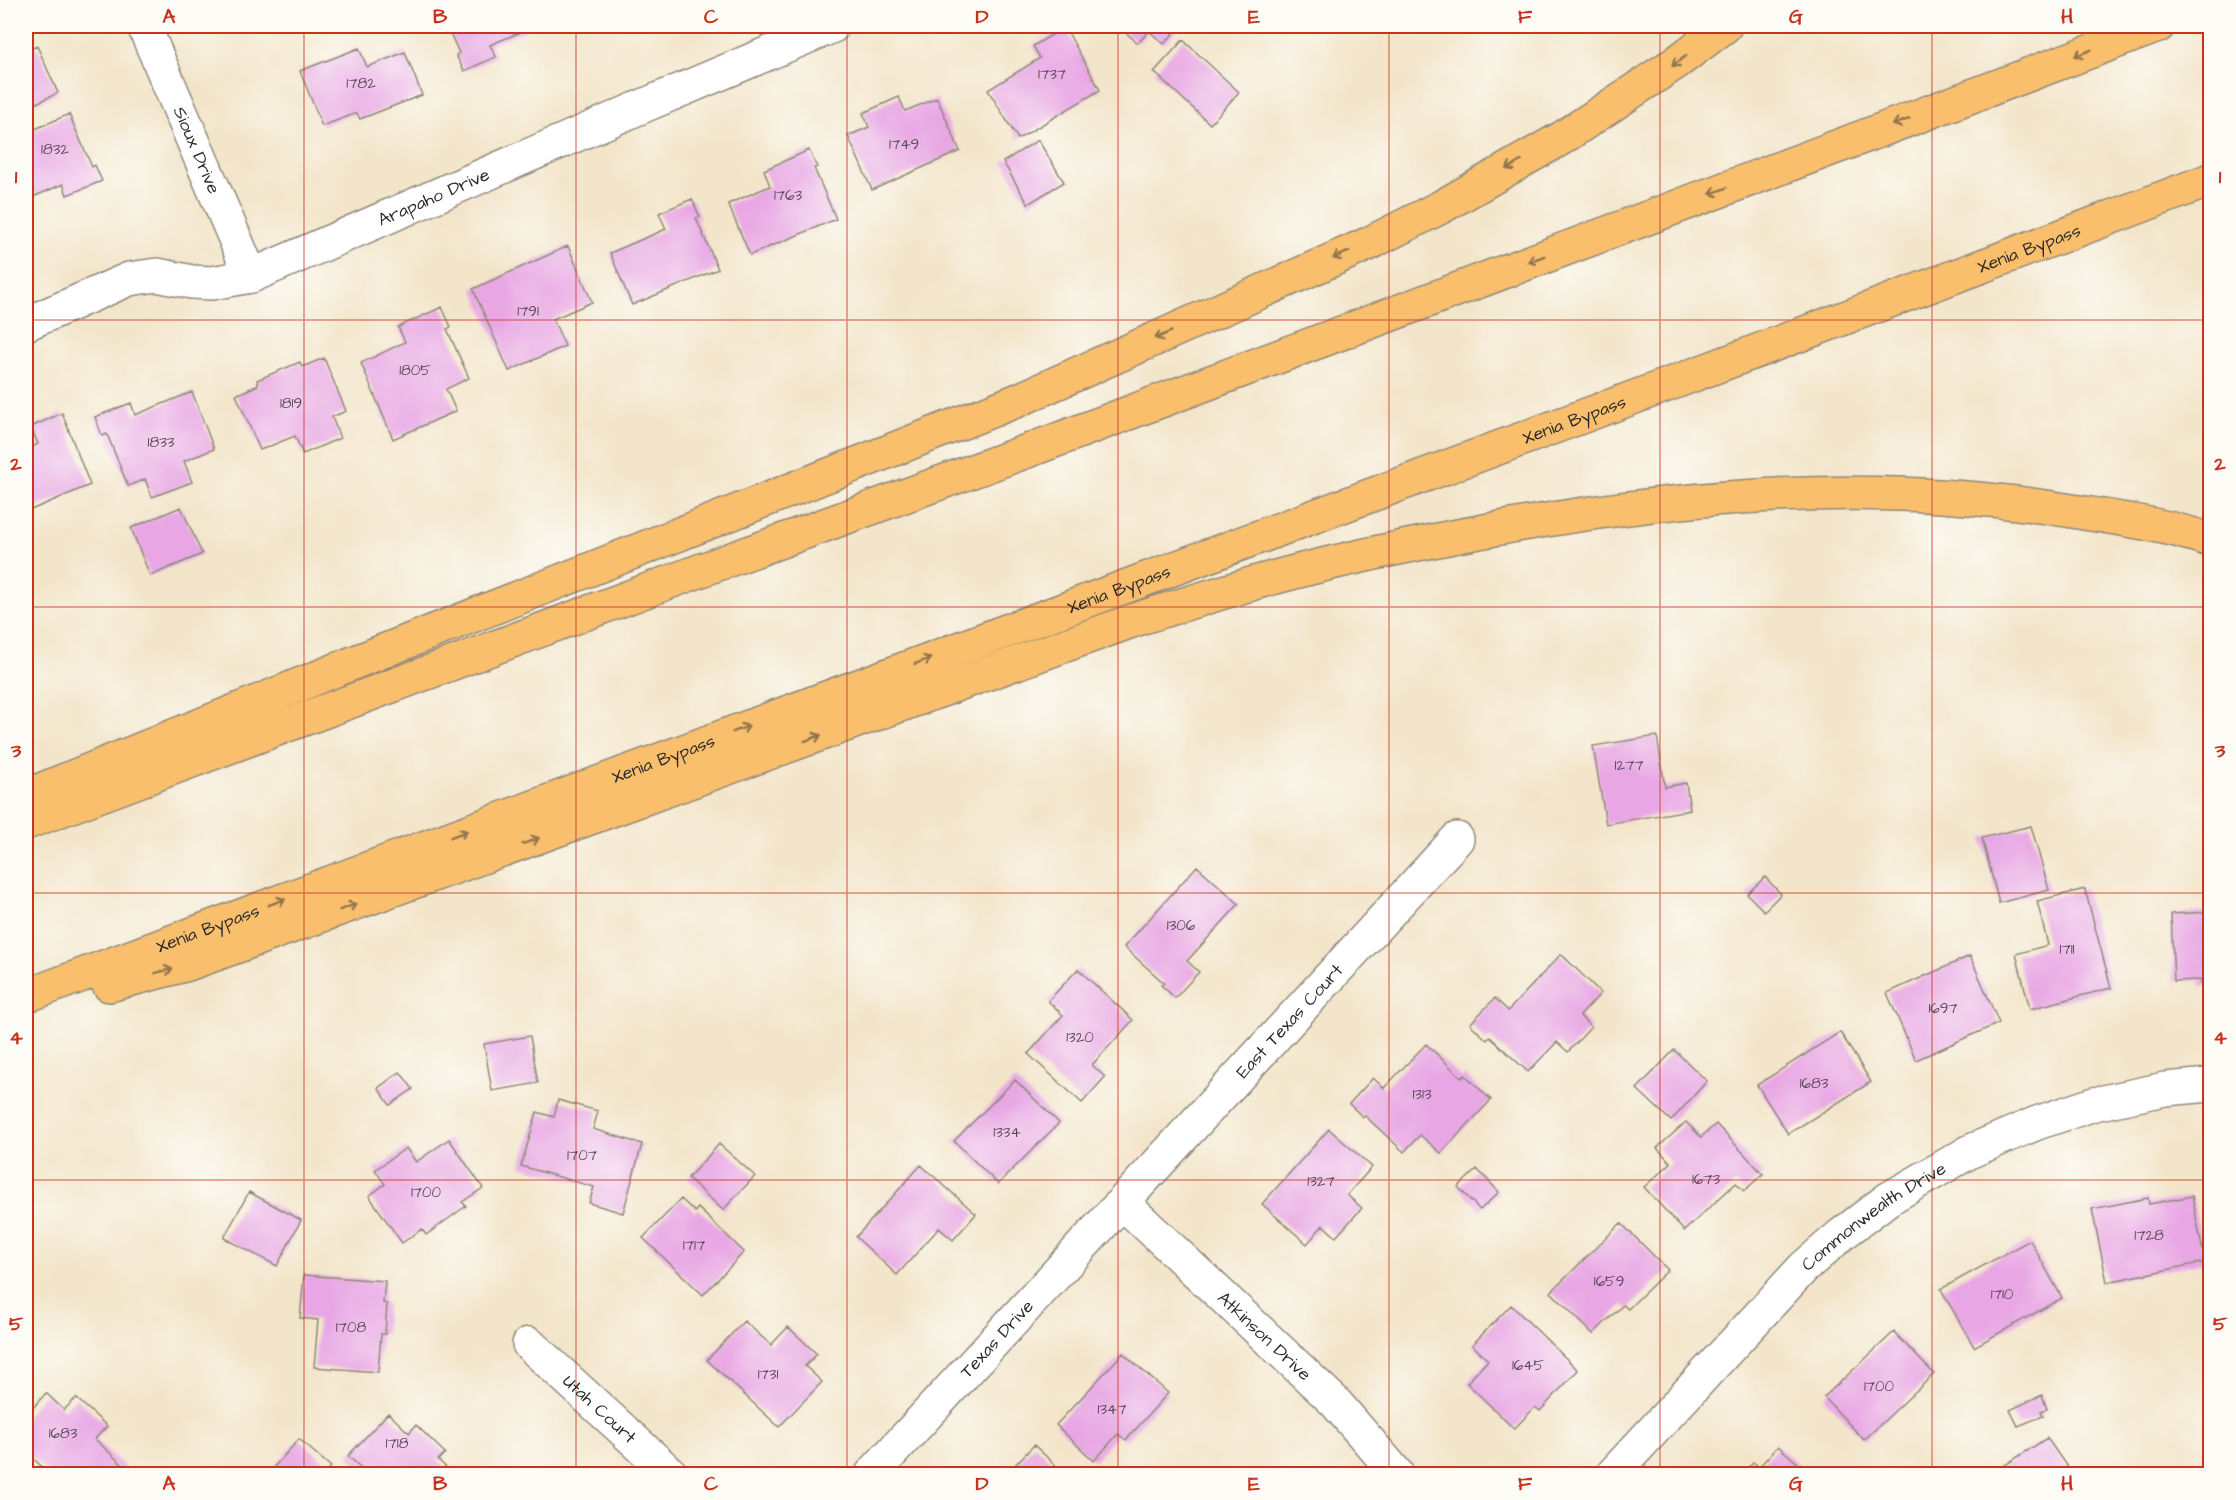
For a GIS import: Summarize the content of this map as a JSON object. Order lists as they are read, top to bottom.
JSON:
{
  "streets": {
    "highway": ["Xenia Bypass"],
    "street": [
      "Sioux Drive",
      "Arapaho Drive",
      "East Texas Court",
      "Commonwealth Drive",
      "Atkinson Drive",
      "Texas Drive",
      "Utah Court"
    ]
  },
  "crossings": [
    ["Sioux Drive", "Arapaho Drive"],
    ["East Texas Court", "Atkinson Drive"],
    ["East Texas Court", "Texas Drive"],
    ["Atkinson Drive", "Texas Drive"]
  ],
  "house_numbers": [
    "1737",
    "1782",
    "1749",
    "1832",
    "1763",
    "1791",
    "1805",
    "1819",
    "1833",
    "1277",
    "1306",
    "1711",
    "1697",
    "1320",
    "1683",
    "1313",
    "1334",
    "1707",
    "1673",
    "1327",
    "1700",
    "1728",
    "1717",
    "1659",
    "1710",
    "1708",
    "1645",
    "1731",
    "1700",
    "1347",
    "1683",
    "1718"
  ],
  "grid": {
    "columns": [
      "A",
      "B",
      "C",
      "D",
      "E",
      "F",
      "G",
      "H"
    ],
    "rows": [
      "1",
      "2",
      "3",
      "4",
      "5"
    ]
  }
}
